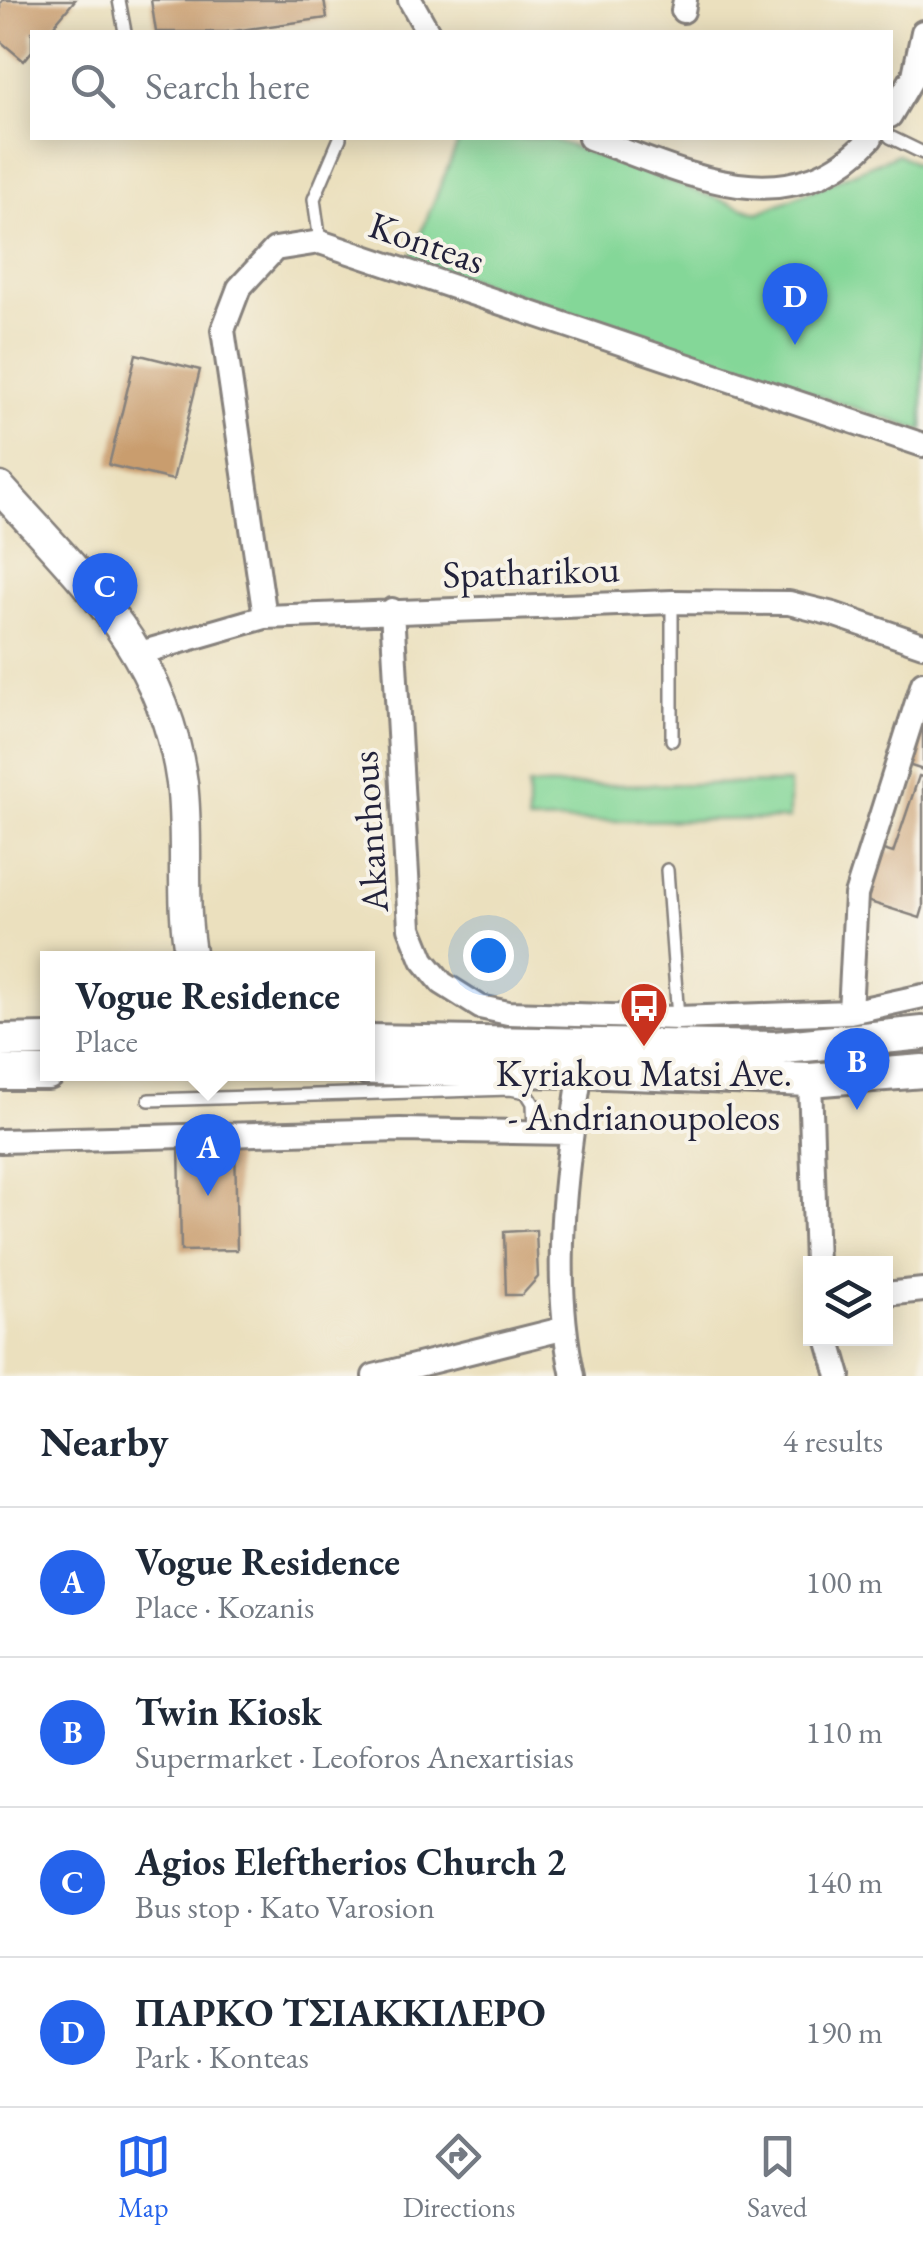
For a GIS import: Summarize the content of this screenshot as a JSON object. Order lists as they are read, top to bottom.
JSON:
{
  "streets": {
    "street": ["Konteas", "Spatharikou", "Akanthous"]
  },
  "crossings": [
    ["Konteas", "Spatharikou"],
    ["Spatharikou", "Akanthous"]
  ],
  "places": {
    "bus stop": ["Kyriakou Matsi Ave. - Andrianoupoleos"]
  },
  "page": {
    "search": "Search here",
    "pins": [
      "D",
      "C",
      "B",
      "A"
    ],
    "popup": ["Vogue Residence", "Place"],
    "heading": ["Nearby", "4 results"],
    "list": [
      {
        "mark": "A",
        "name": "Vogue Residence",
        "note": "Place · Kozanis",
        "value": "100 m"
      },
      {
        "mark": "B",
        "name": "Twin Kiosk",
        "note": "Supermarket · Leoforos Anexartisias",
        "value": "110 m"
      },
      {
        "mark": "C",
        "name": "Agios Eleftherios Church 2",
        "note": "Bus stop · Kato Varosion",
        "value": "140 m"
      },
      {
        "mark": "D",
        "name": "ΠΑΡΚΟ ΤΣΙΑΚΚΙΛΕΡΟ",
        "note": "Park · Konteas",
        "value": "190 m"
      }
    ],
    "nav": ["Map", "Directions", "Saved"]
  }
}
